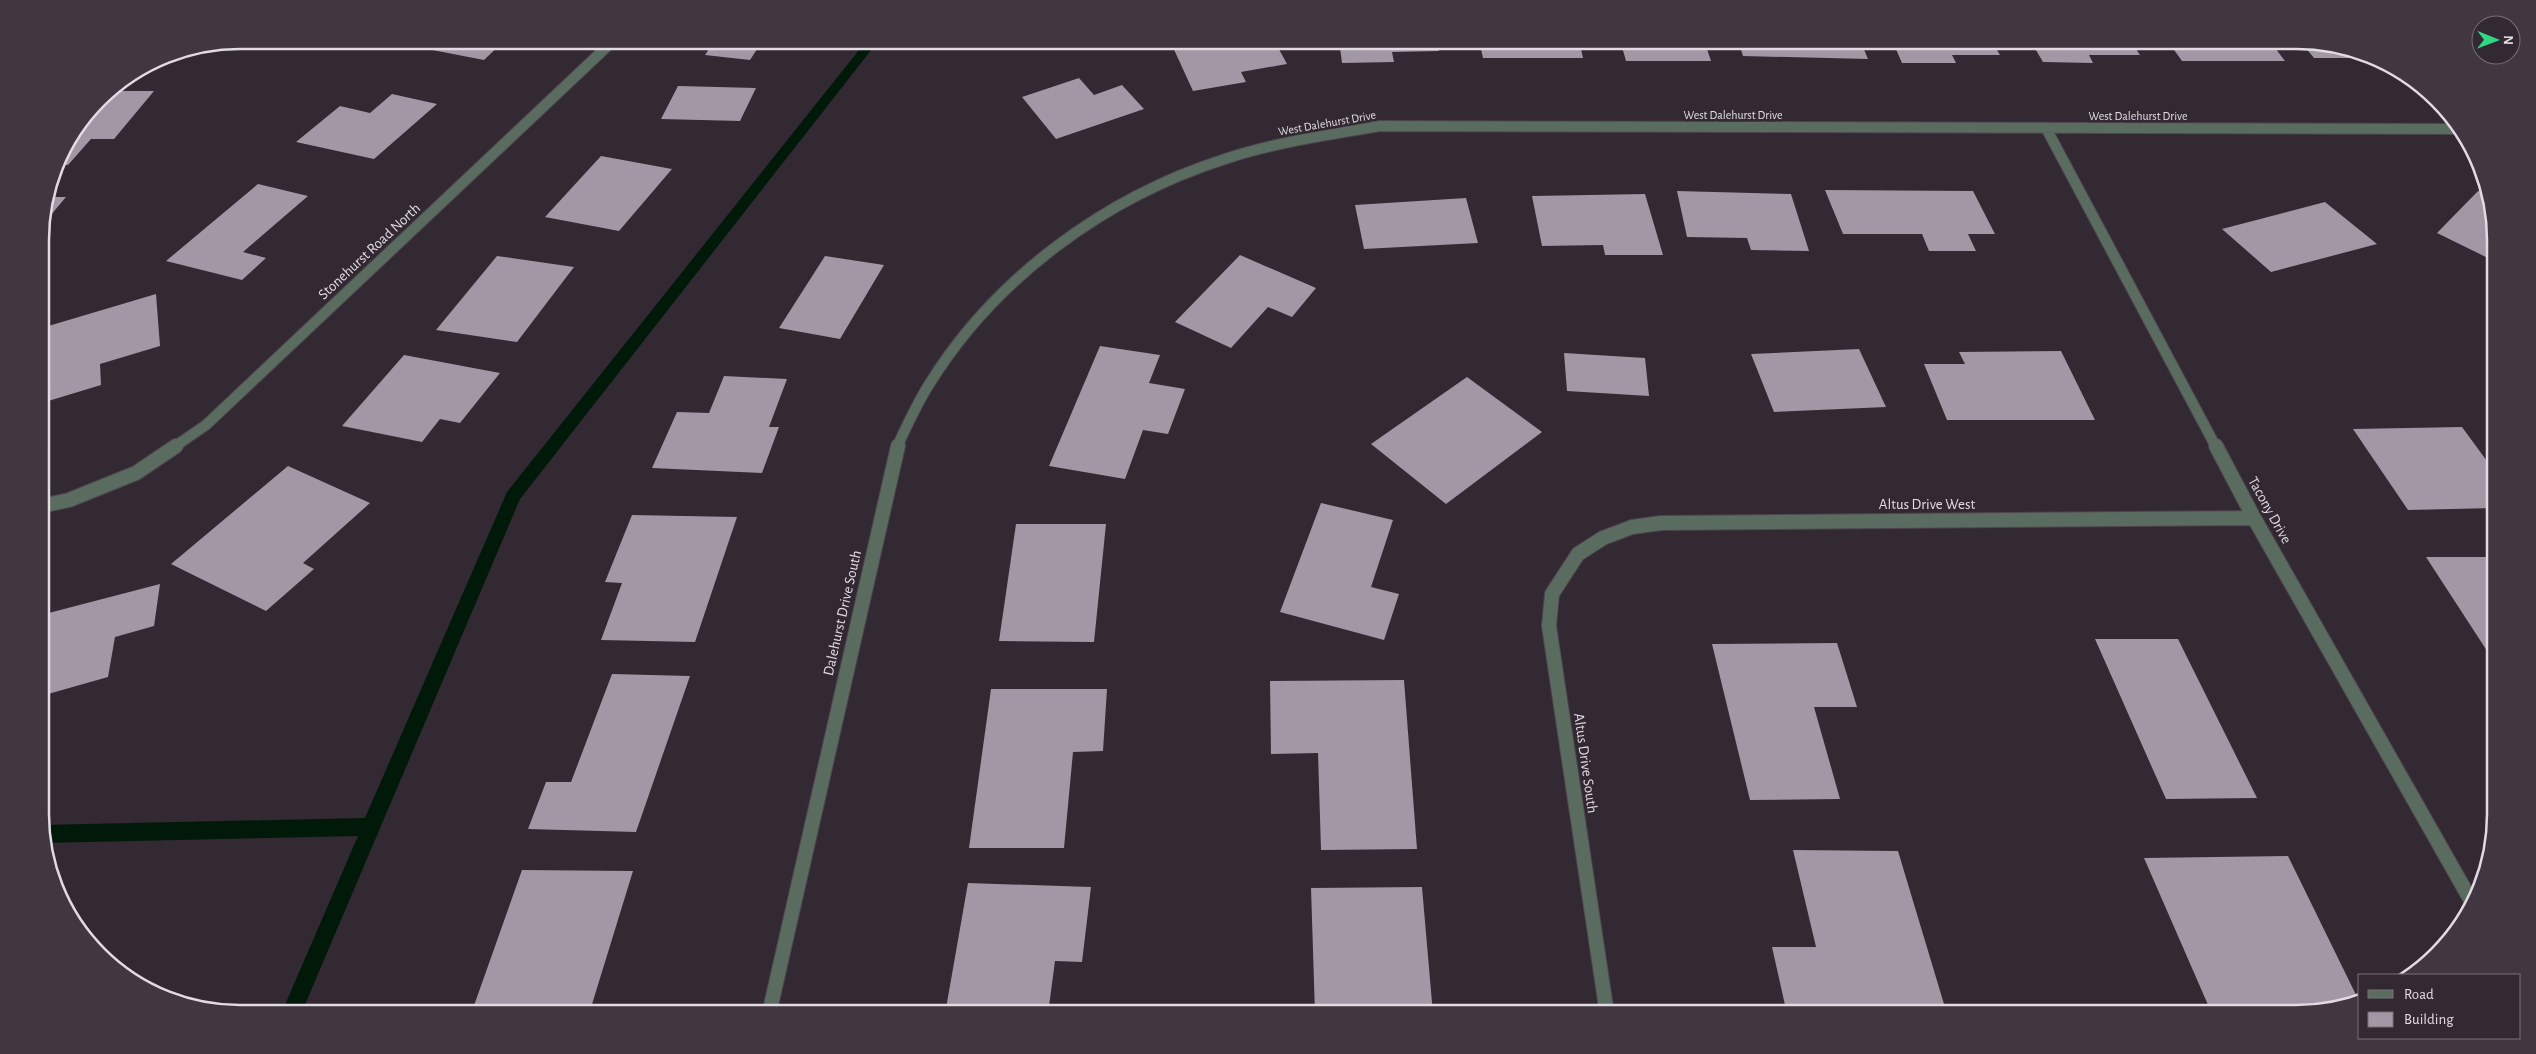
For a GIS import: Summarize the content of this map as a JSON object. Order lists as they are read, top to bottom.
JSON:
{
  "streets": {
    "street": [
      "West Dalehurst Drive",
      "Stonehurst Road North",
      "Altus Drive West",
      "Tacony Drive",
      "Dalehurst Drive South",
      "Altus Drive South"
    ]
  },
  "crossings": [
    ["West Dalehurst Drive", "Tacony Drive"],
    ["West Dalehurst Drive", "Dalehurst Drive South"],
    ["Altus Drive West", "Tacony Drive"],
    ["Altus Drive West", "Altus Drive South"]
  ],
  "legend": ["Road", "Building"],
  "north": "right"
}
